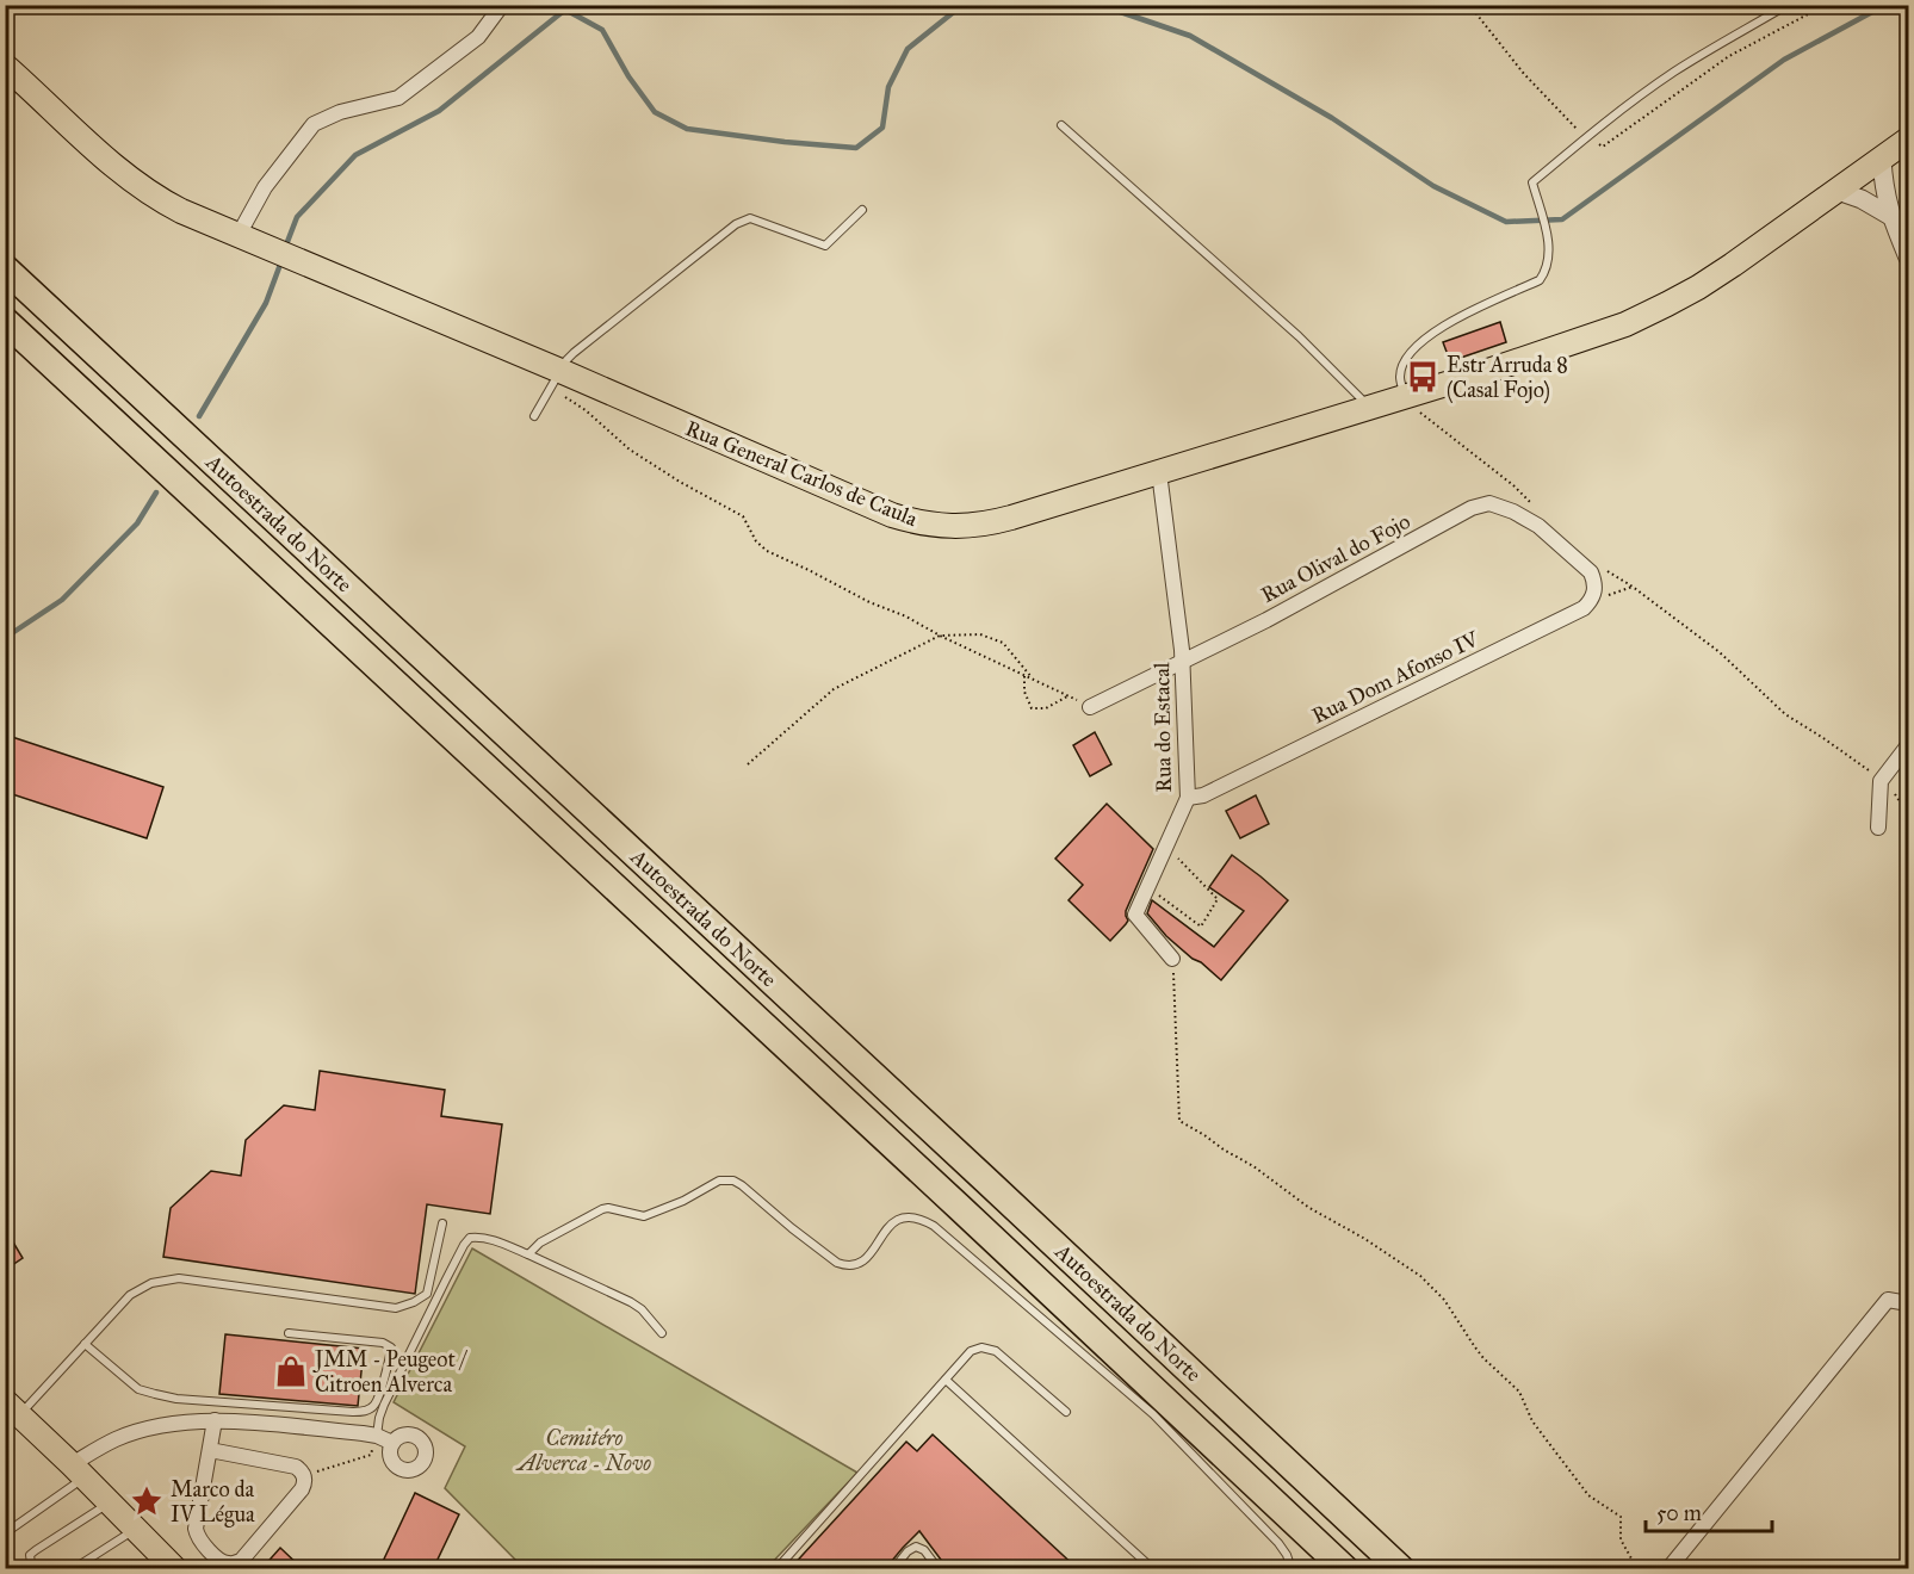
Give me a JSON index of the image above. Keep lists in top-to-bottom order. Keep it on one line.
{"streets":{"highway":["Autoestrada do Norte"],"main road":["Rua General Carlos de Caula"],"street":["Rua Olival do Fojo","Rua Dom Afonso IV","Rua do Estacal"]},"crossings":[["Rua General Carlos de Caula","Rua do Estacal"],["Rua Olival do Fojo","Rua do Estacal"],["Rua Dom Afonso IV","Rua do Estacal"]],"parks":["Cemitéro Alverca - Novo"],"places":{"bus stop":["Estr Arruda 8 (Casal Fojo)"],"shop":["JMM - Peugeot / Citroen Alverca"],"place":["Marco da IV Légua"]},"scale_bar":"50 m"}
